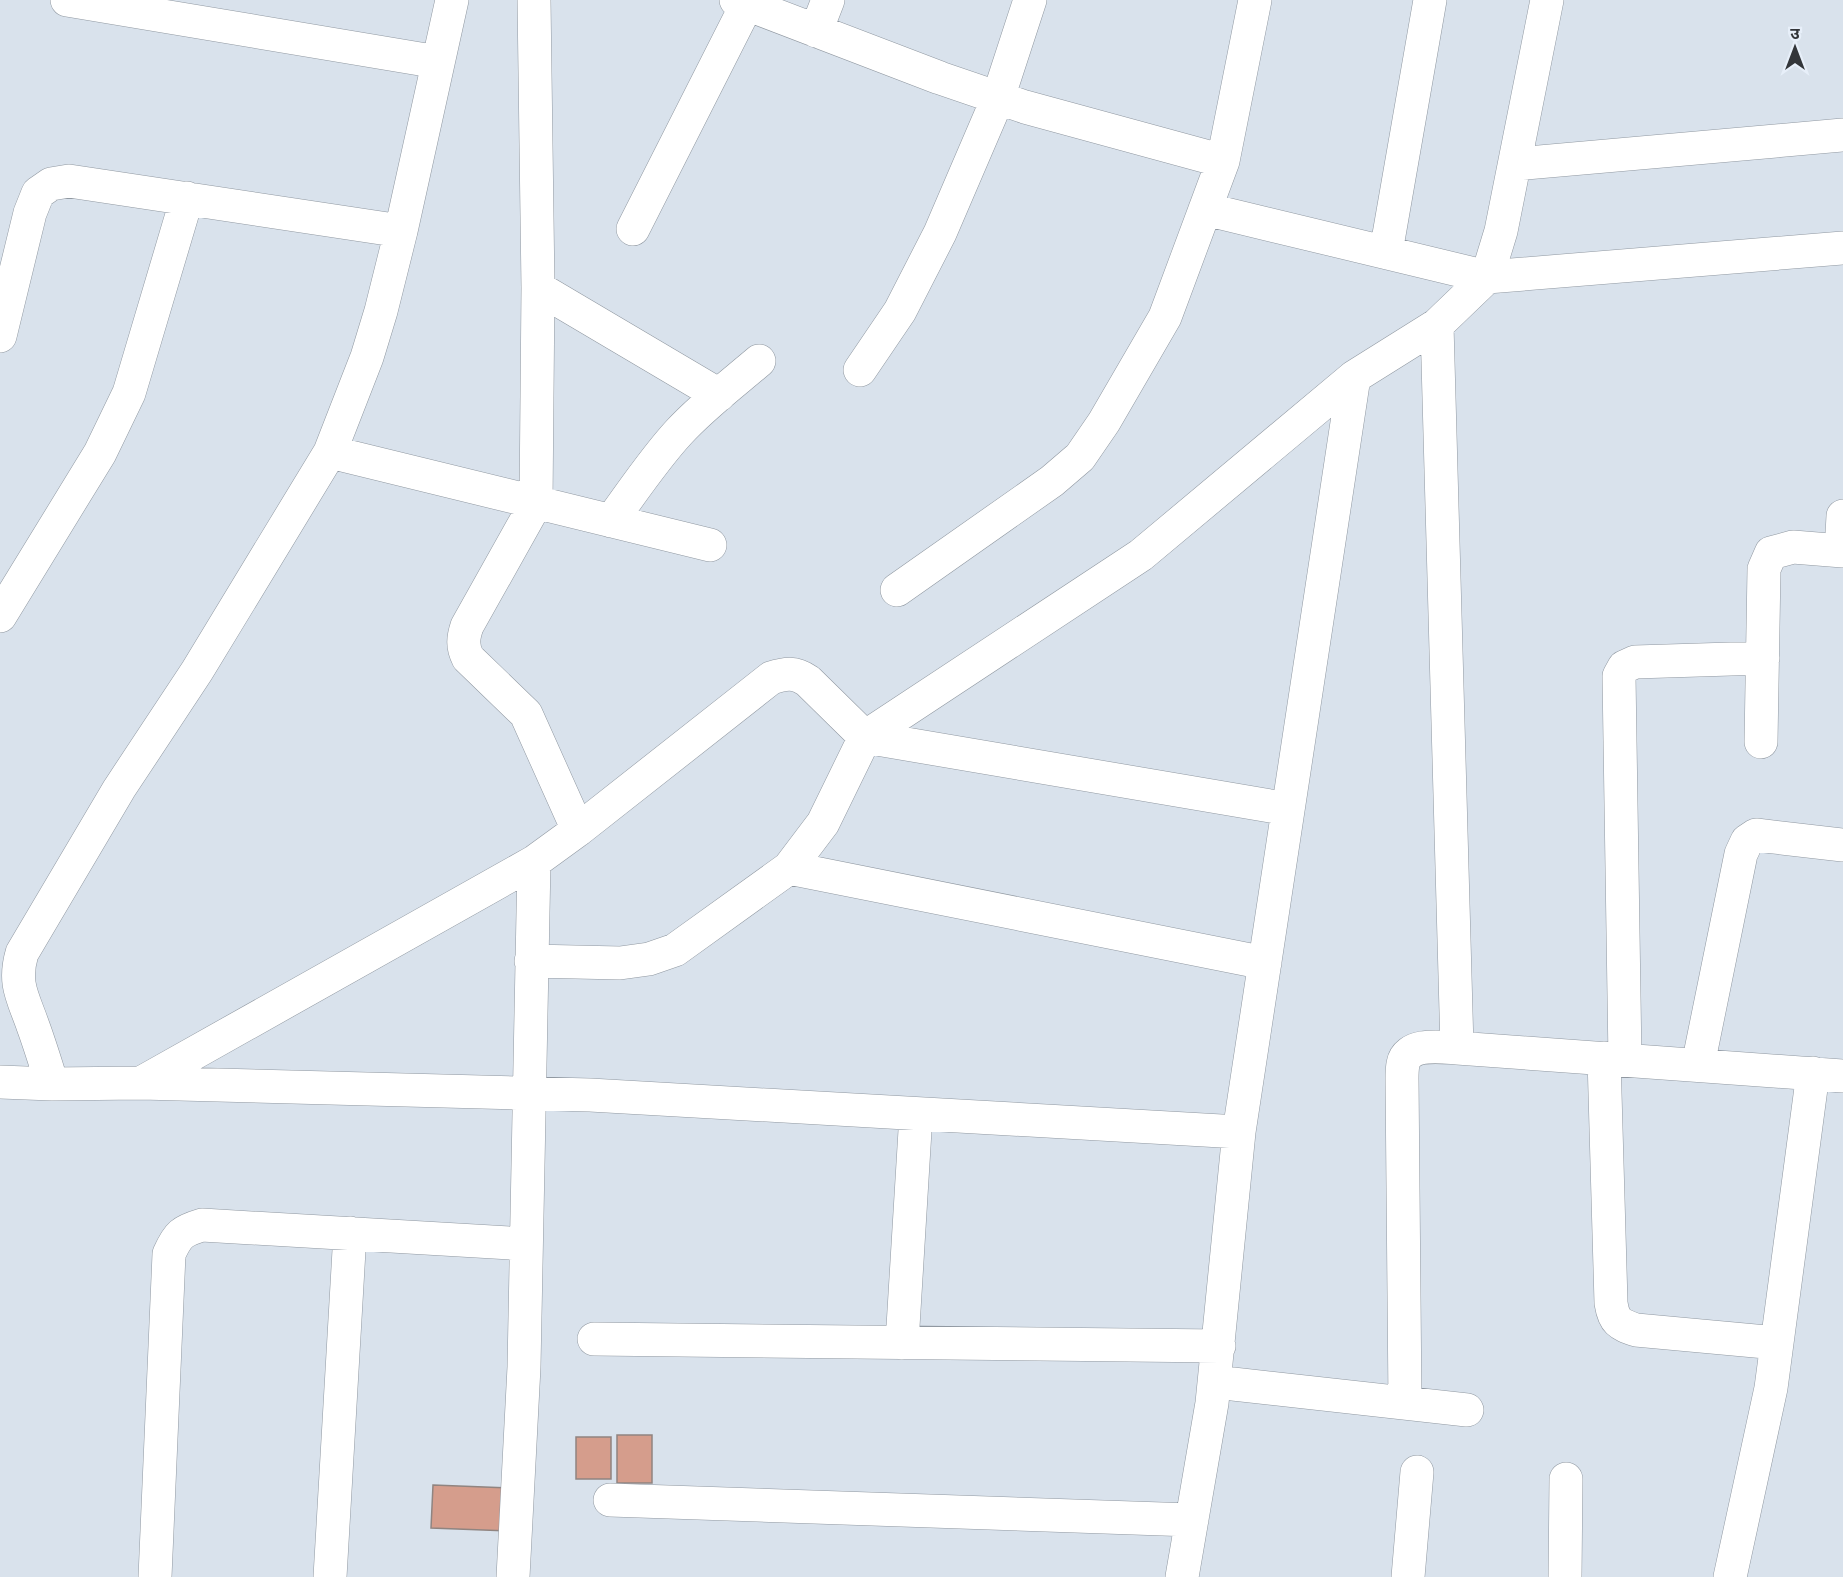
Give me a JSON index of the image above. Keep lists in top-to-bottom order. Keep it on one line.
{"north":"top"}
